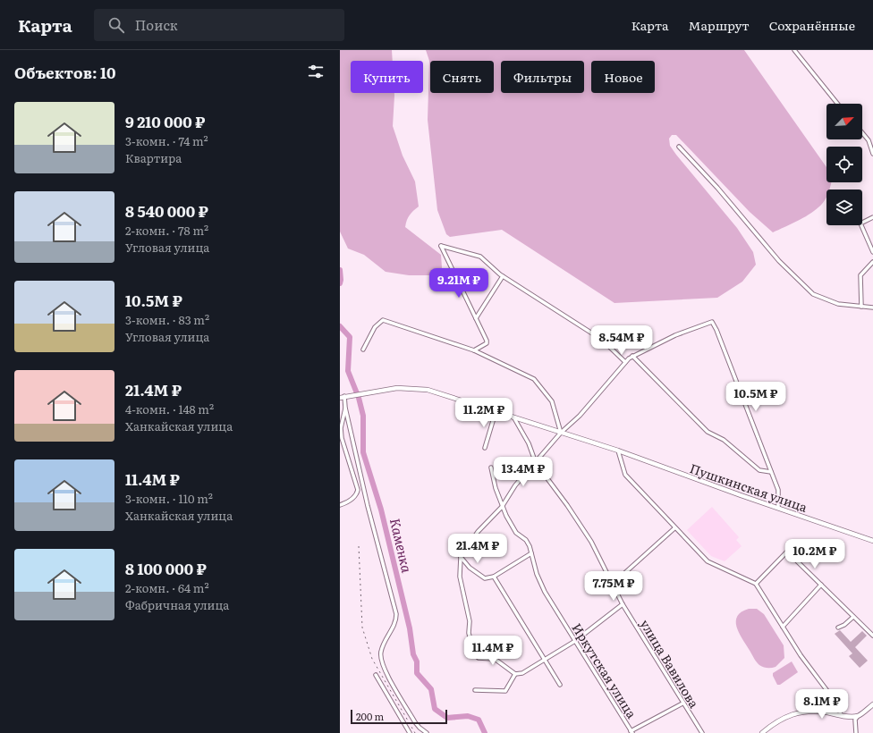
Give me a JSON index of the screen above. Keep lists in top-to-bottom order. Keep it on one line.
{"streets":{"main road":["Пушкинская улица"],"street":["улица Вавилова","Иркутская улица"]},"crossings":[["Пушкинская улица","улица Вавилова"]],"water":["Каменка"],"scale_bar":"200 m","north":"top right","page":{"header":"Карта","search":"Поиск","nav":["Карта","Маршрут","Сохранённые"],"heading":"Объектов: 10","chip":["Купить","Снять","Фильтры","Новое"],"list":[{"name":"9 210 000 ₽","note":"3-комн. · 74 m² · Квартира"},{"name":"8 540 000 ₽","note":"2-комн. · 78 m² · Угловая улица"},{"name":"10.5M ₽","note":"3-комн. · 83 m² · Угловая улица"},{"name":"21.4M ₽","note":"4-комн. · 148 m² · Ханкайская улица"},{"name":"11.4M ₽","note":"3-комн. · 110 m² · Ханкайская улица"},{"name":"8 100 000 ₽","note":"2-комн. · 64 m² · Фабричная улица"}],"price":["9.21M ₽","8.54M ₽","10.5M ₽","11.2M ₽","13.4M ₽","21.4M ₽","10.2M ₽","7.75M ₽","11.4M ₽","8.1M ₽"],"scale":"200 m"}}
